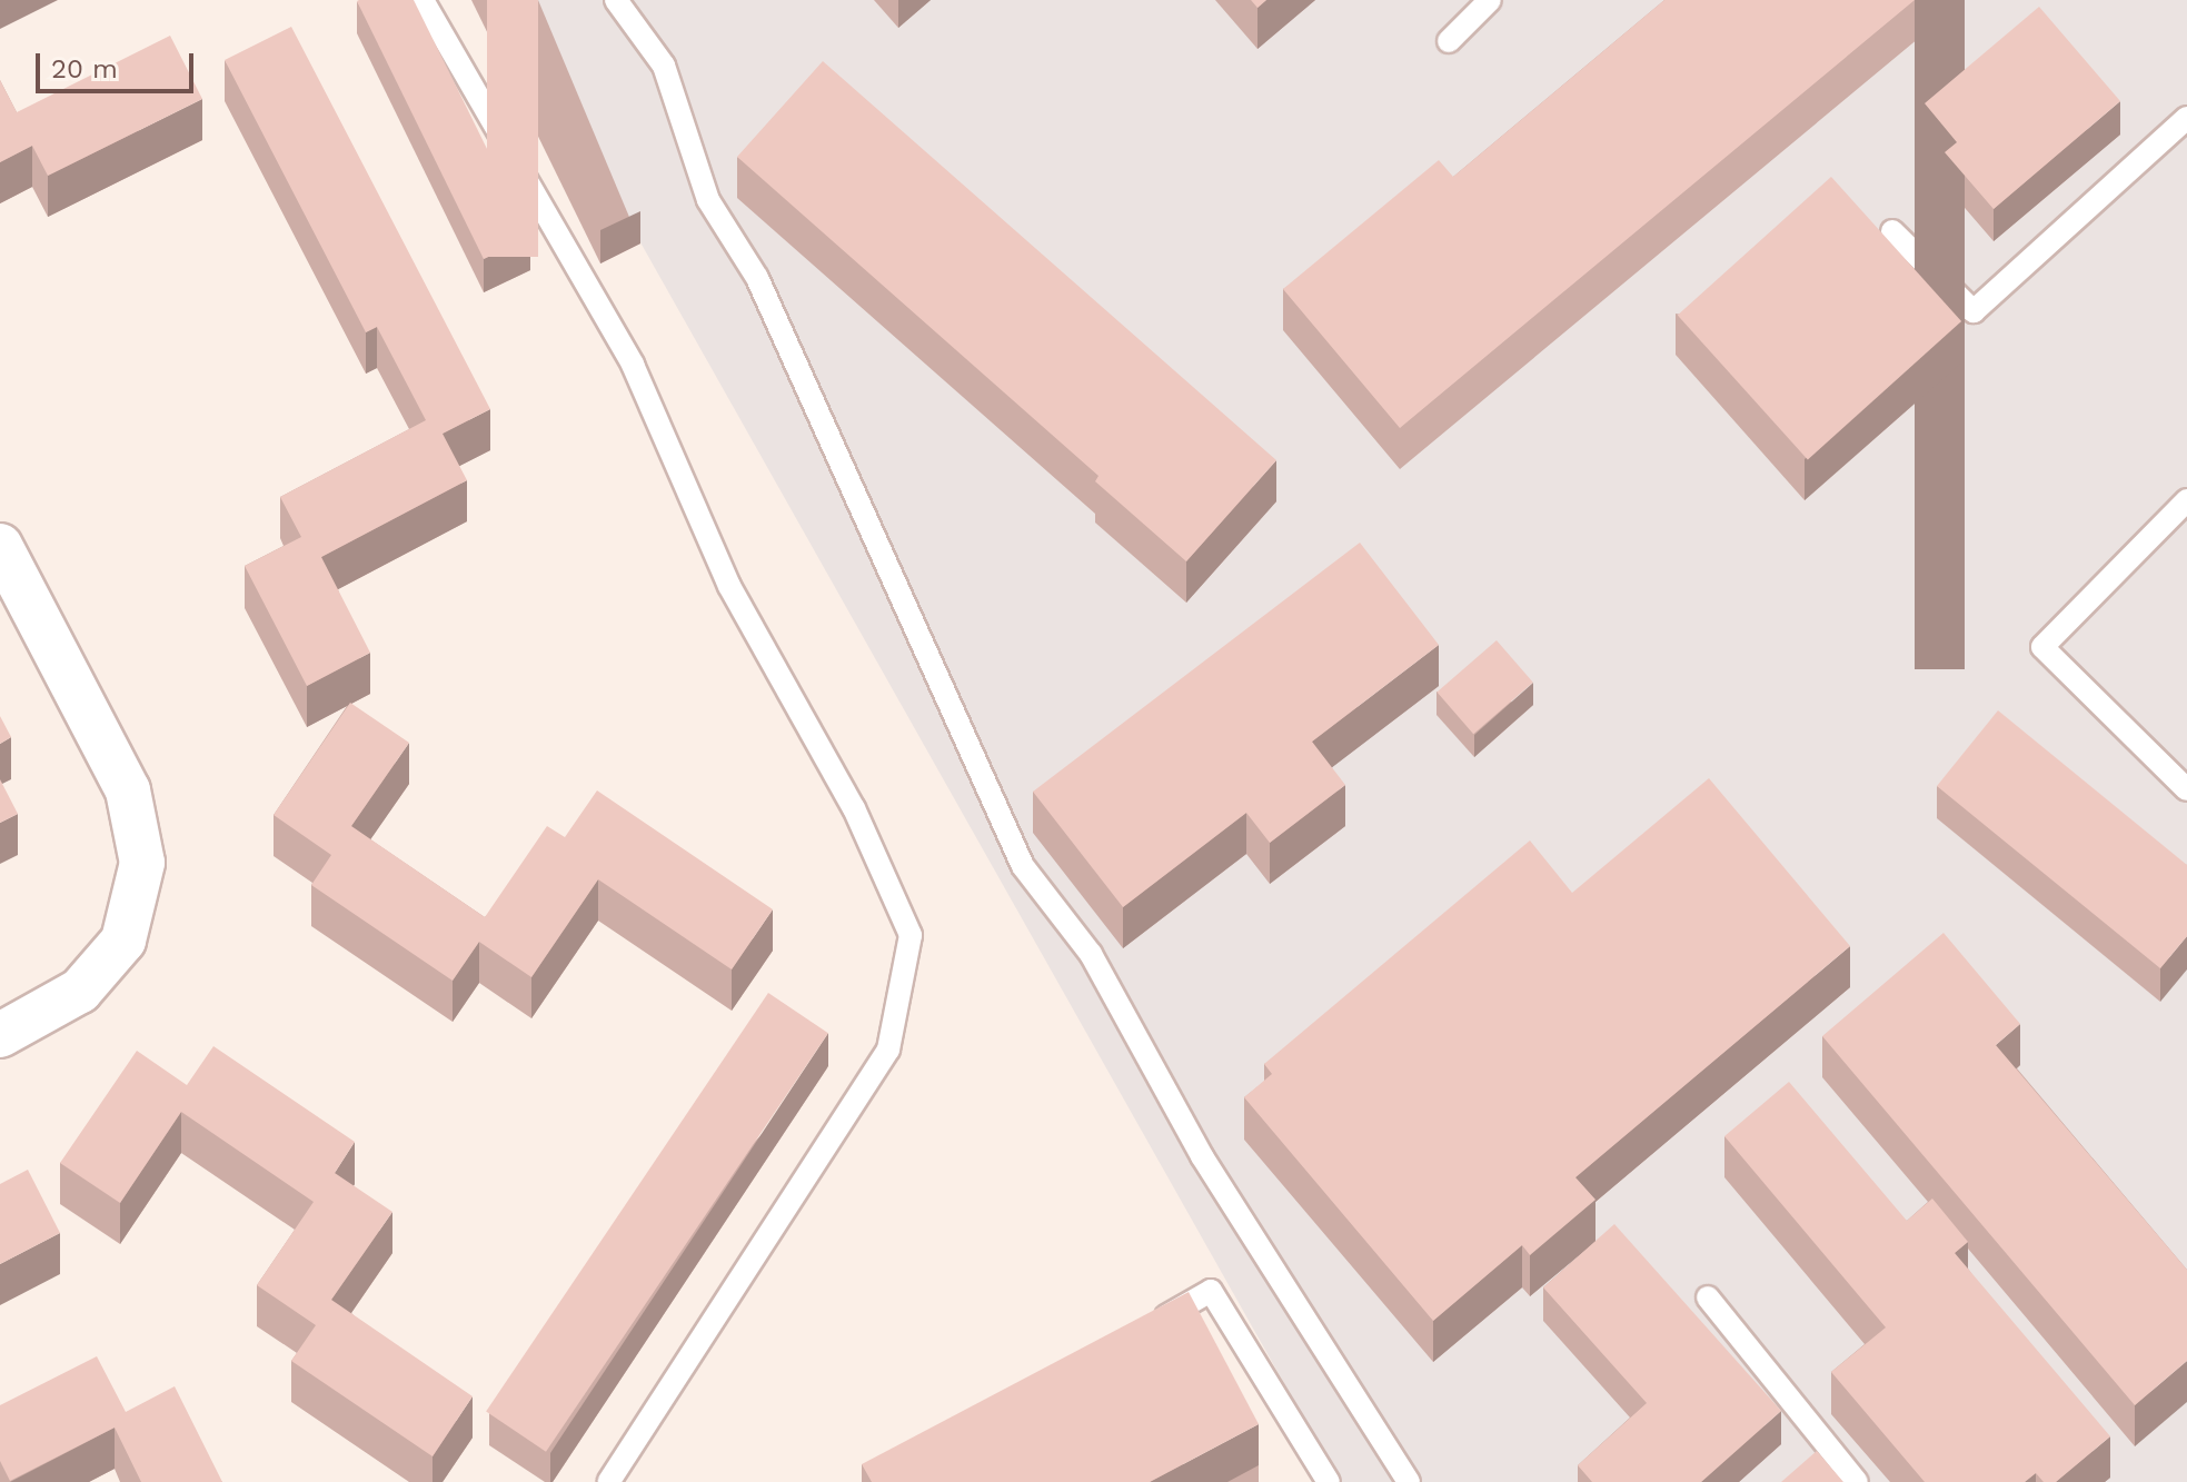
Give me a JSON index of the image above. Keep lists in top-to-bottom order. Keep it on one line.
{"scale_bar":"20 m"}
